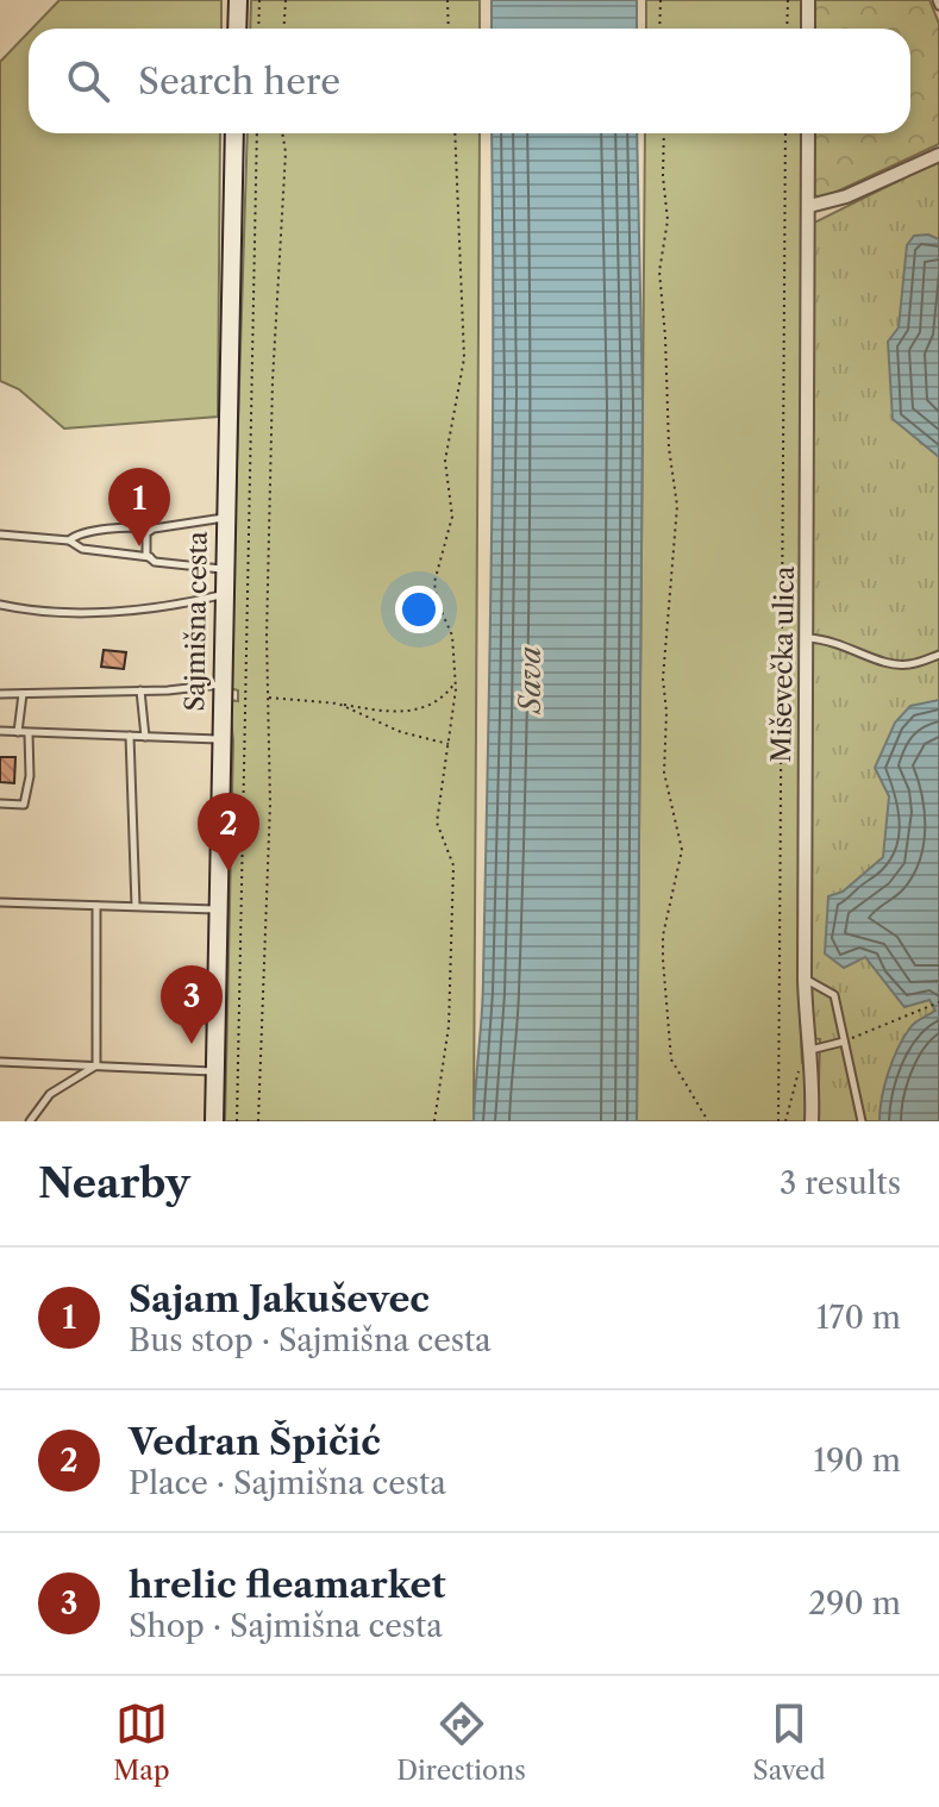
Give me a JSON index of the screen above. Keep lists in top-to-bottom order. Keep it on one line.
{"streets":{"street":["Sajmišna cesta","Miševečka ulica"]},"water":["Sava"],"page":{"search":"Search here","pins":["1","2","3"],"heading":["Nearby","3 results"],"list":[{"mark":"1","name":"Sajam Jakuševec","note":"Bus stop · Sajmišna cesta","value":"170 m"},{"mark":"2","name":"Vedran Špičić","note":"Place · Sajmišna cesta","value":"190 m"},{"mark":"3","name":"hrelic fleamarket","note":"Shop · Sajmišna cesta","value":"290 m"}],"nav":["Map","Directions","Saved"]}}
